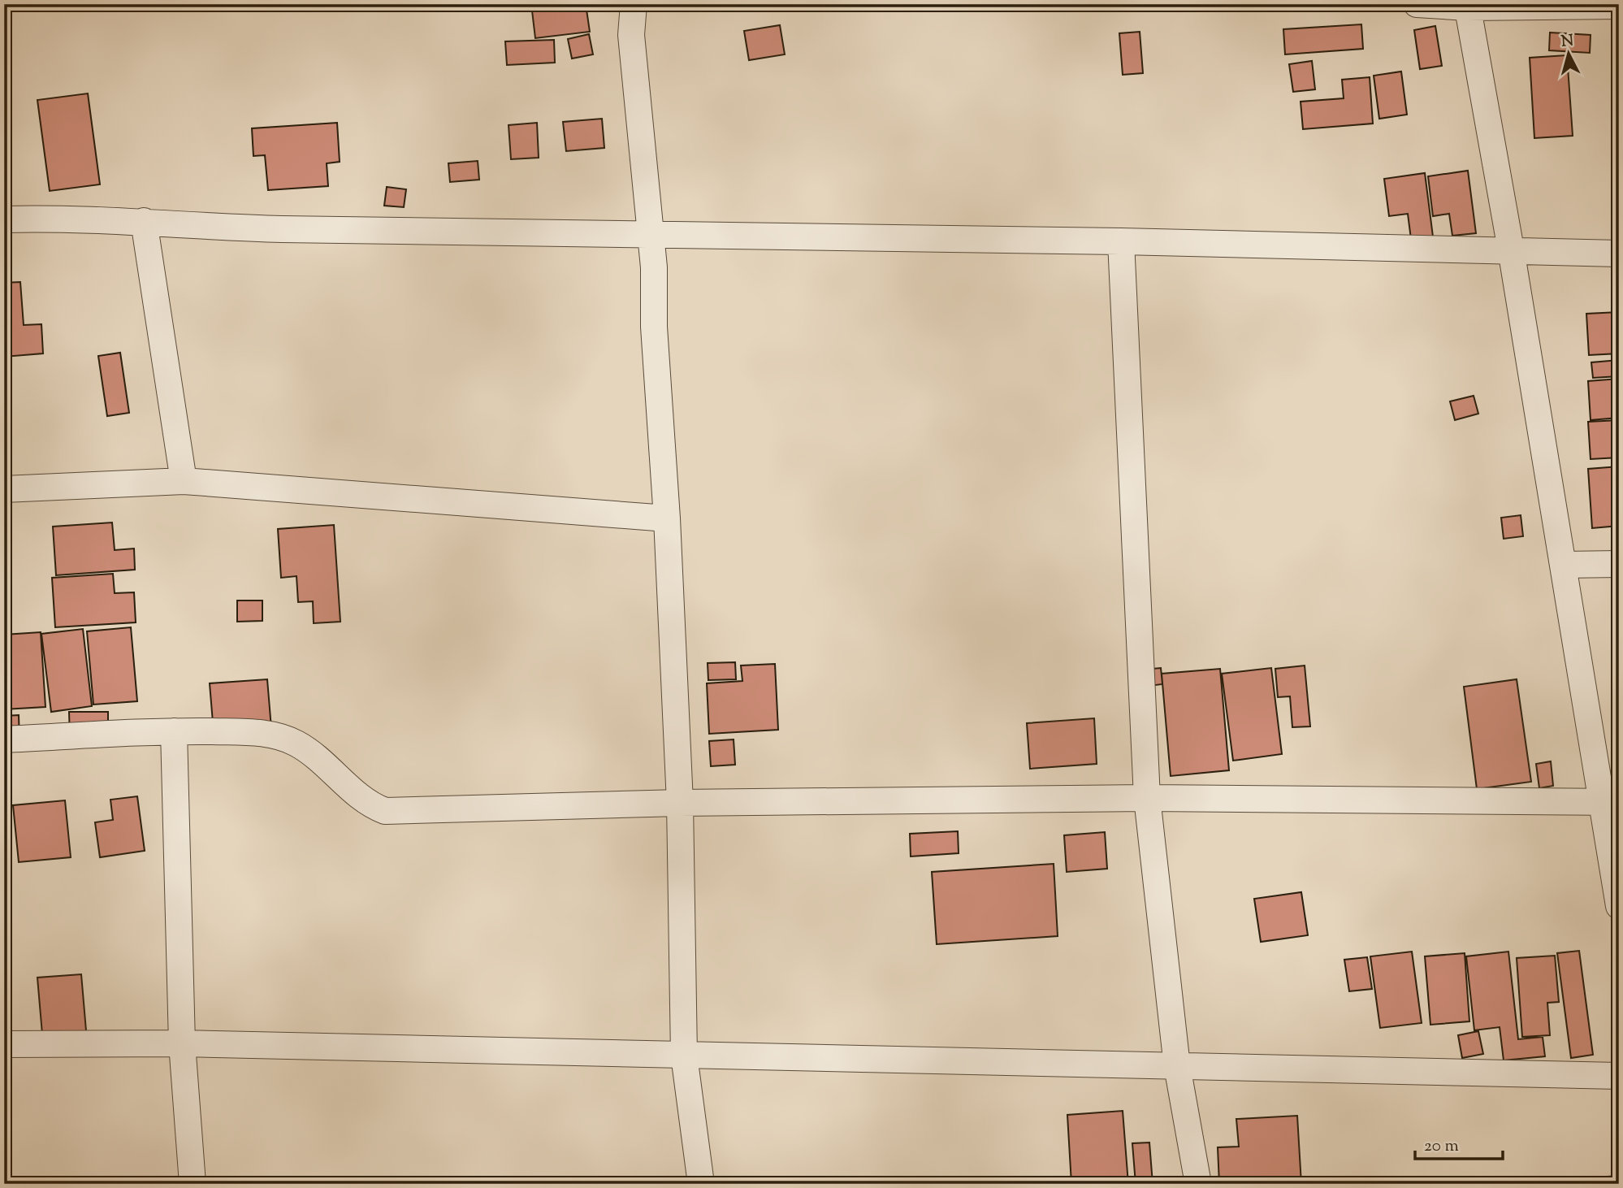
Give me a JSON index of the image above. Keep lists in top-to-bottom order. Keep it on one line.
{"scale_bar":"20 m","north":"top"}
